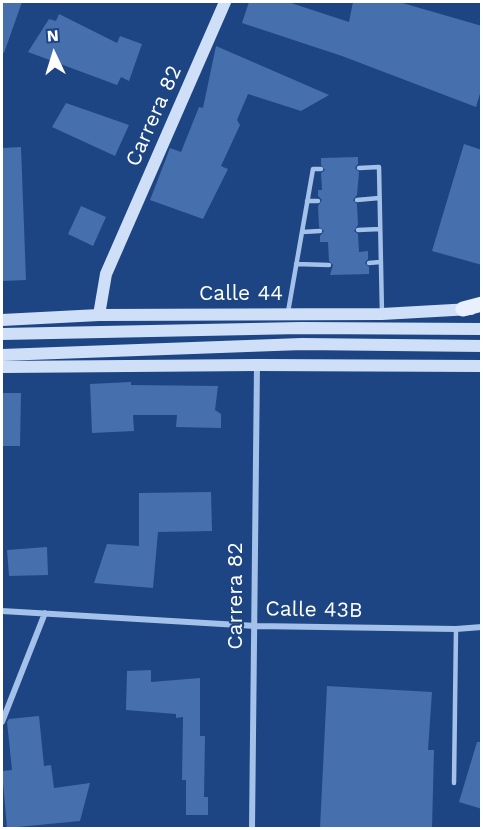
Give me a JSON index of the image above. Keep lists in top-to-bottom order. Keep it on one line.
{"streets":{"street":["Carrera 82","Calle 44","Calle 43B"]},"crossings":[["Carrera 82","Calle 44"],["Carrera 82","Calle 43B"]],"north":"top"}
